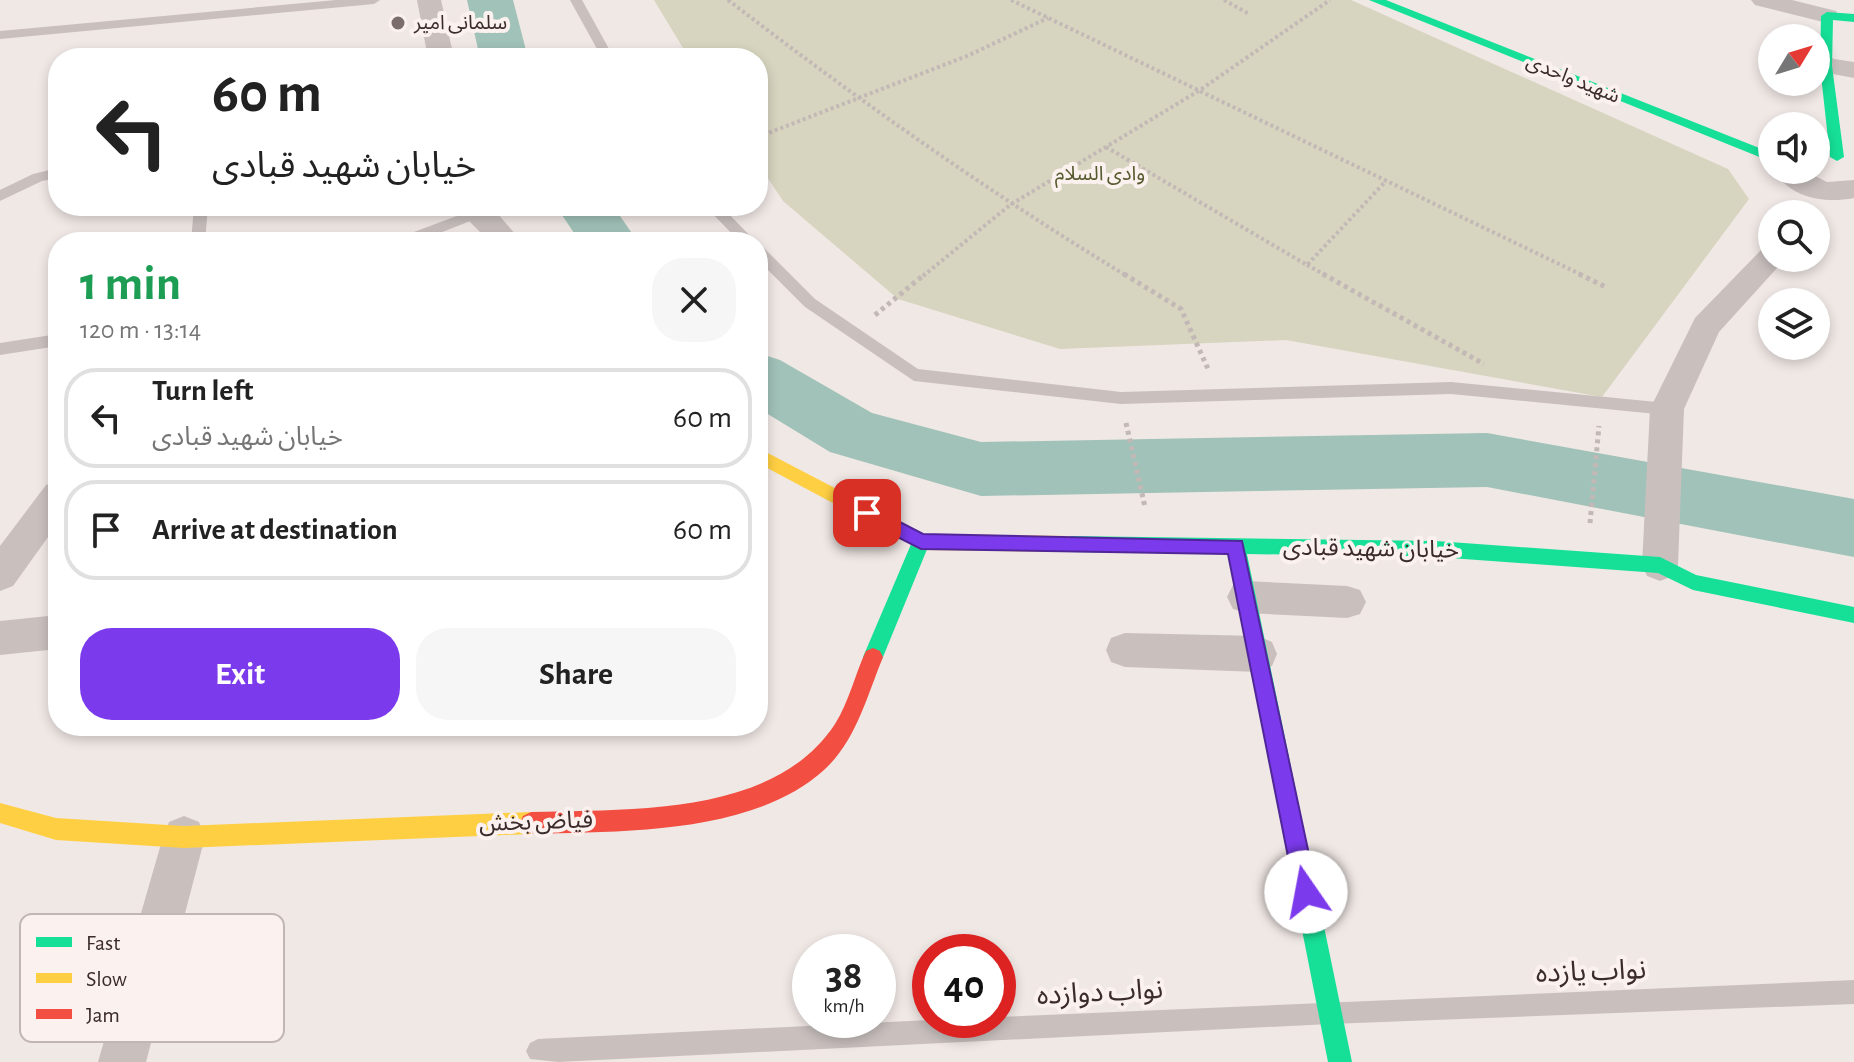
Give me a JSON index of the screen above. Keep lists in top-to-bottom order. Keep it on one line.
{"streets":{"street":["شهید واحدی","خیابان شهید قبادی","فیاض بخش"],"lane":["نواب یازده","نواب دوازده"]},"crossings":[["خیابان شهید قبادی","فیاض بخش"],["نواب یازده","نواب دوازده"]],"parks":["وادی السلام"],"places":["سلمانی امیر"],"legend":["Fast","Slow","Jam"],"north":"top right","page":{"turn":["60 m","خیابان شهید قبادی"],"heading":["1 min","120 m · 13:14"],"list":[{"name":"Turn left","note":"خیابان شهید قبادی","value":"60 m"},{"name":"Arrive at destination","value":"60 m"}],"buttons":["Exit","Share"],"speed":"38 km/h","limit":"40"}}
